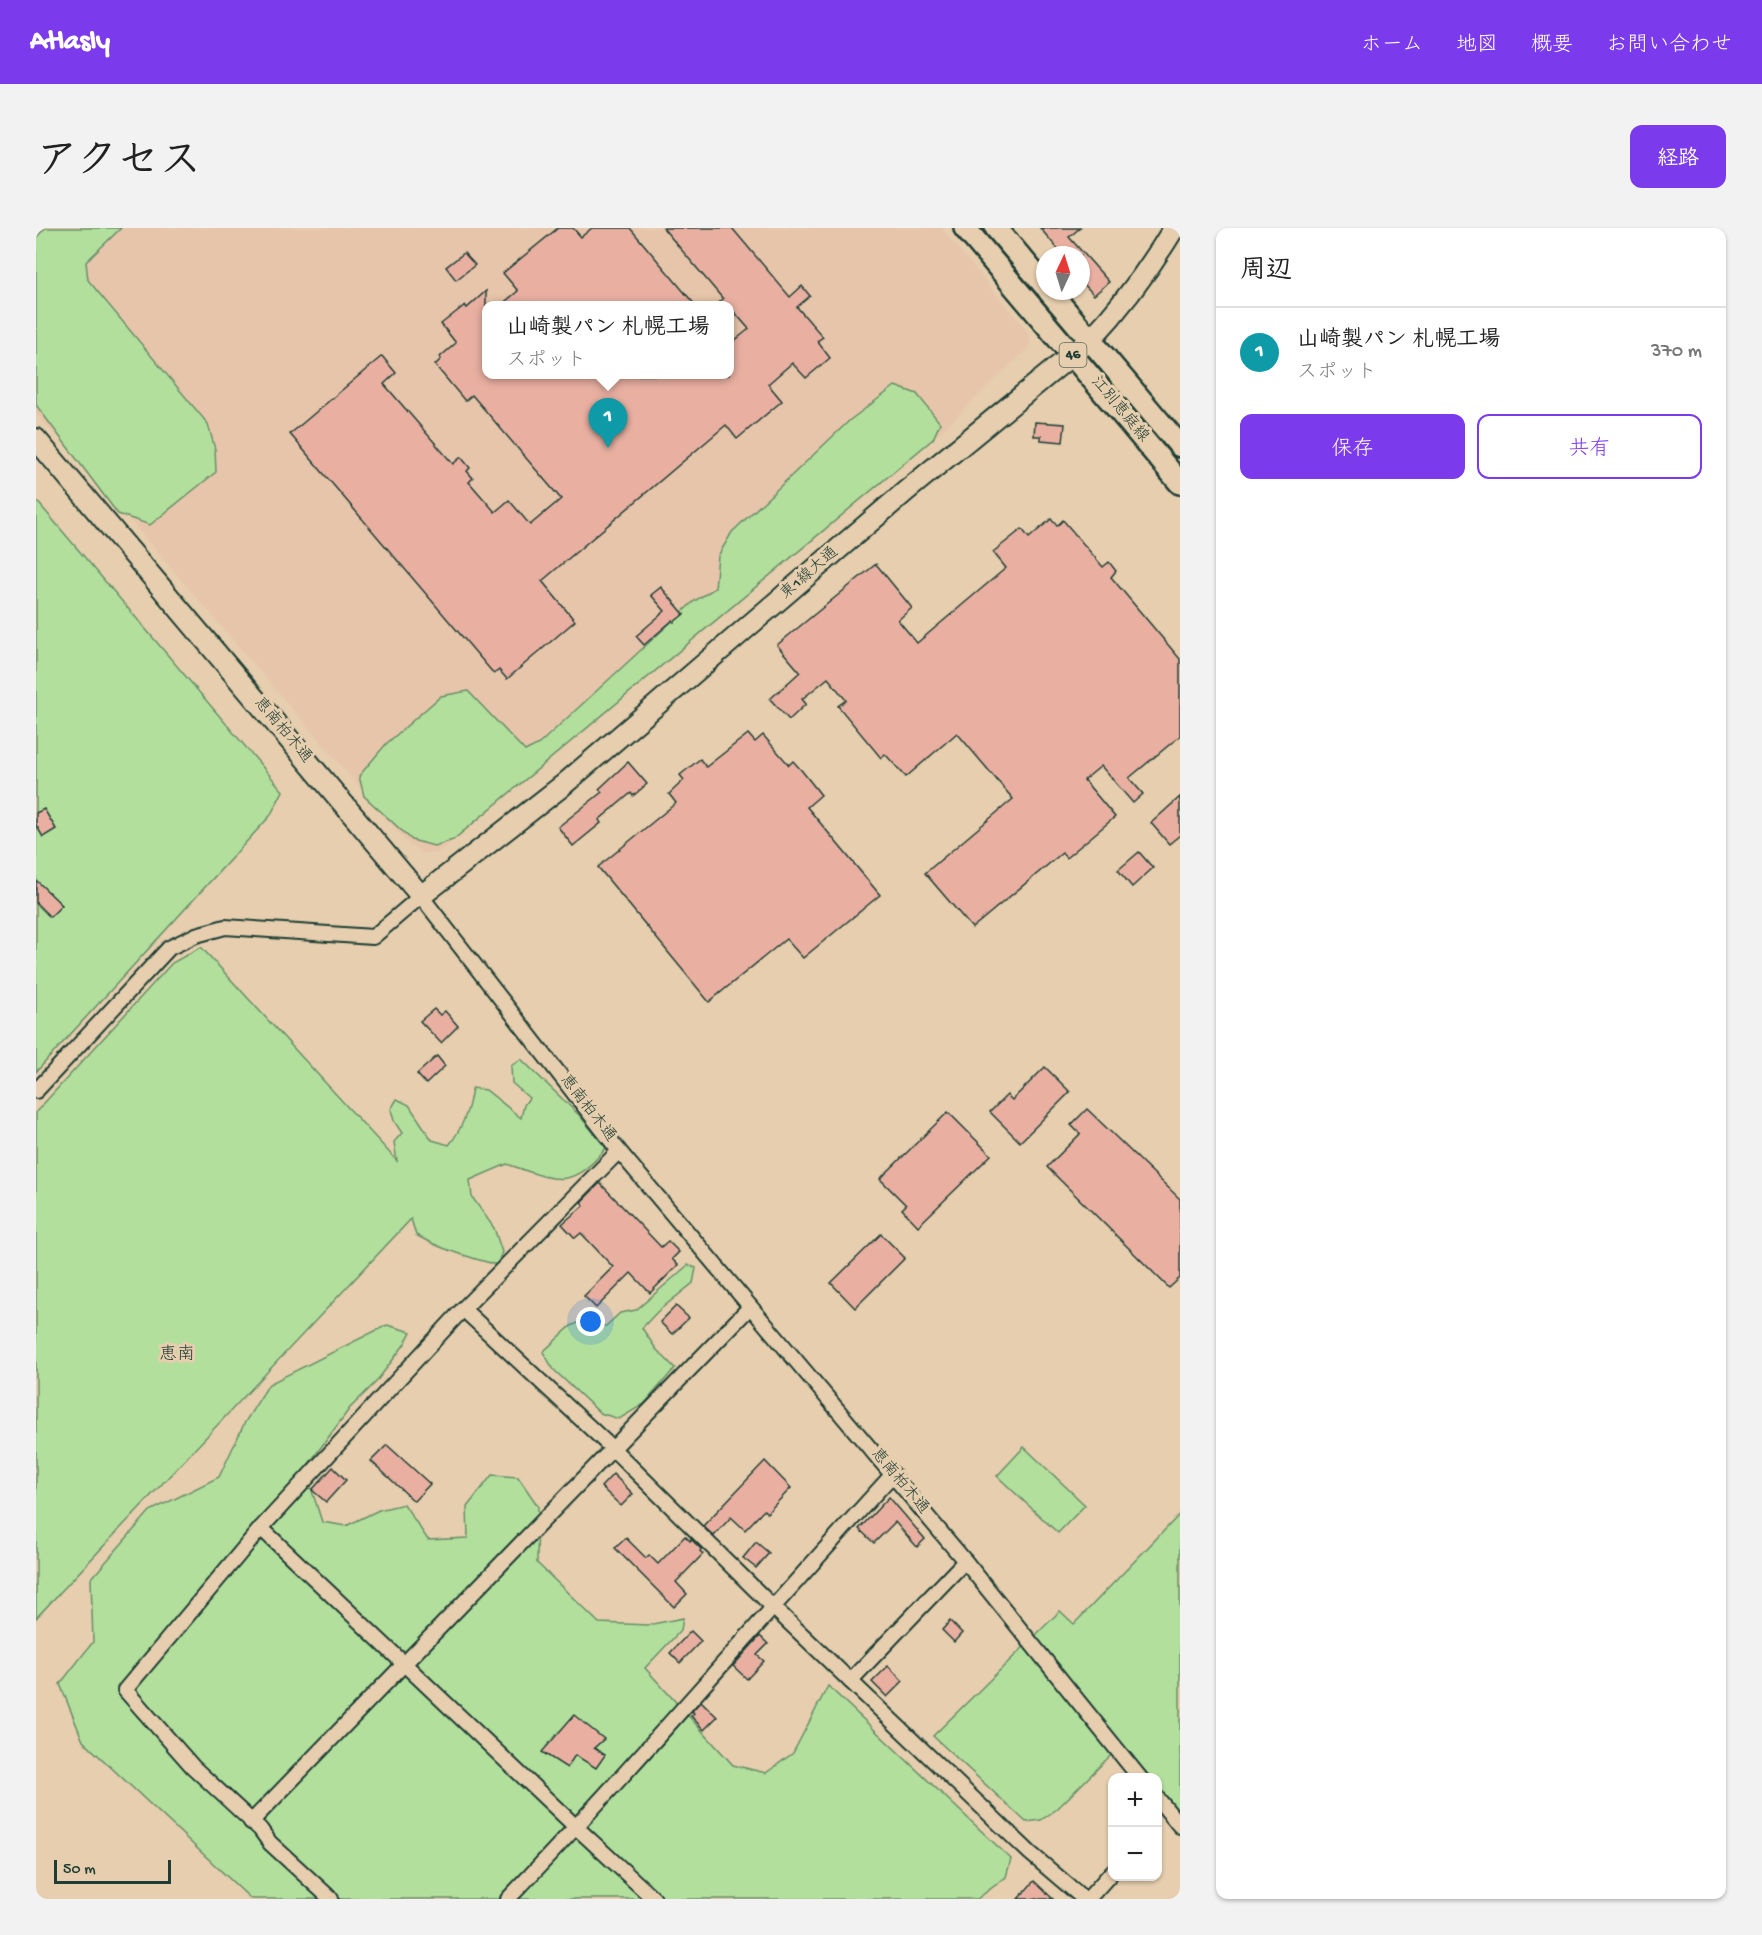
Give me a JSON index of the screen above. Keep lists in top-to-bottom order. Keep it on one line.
{"streets":{"main road":["46","江別恵庭線"],"street":["東1線大通","恵南柏木通"]},"crossings":[["江別恵庭線","東1線大通"],["東1線大通","恵南柏木通"]],"districts":["恵南"],"scale_bar":"50 m","north":"top","page":{"header":"Atlasly","nav":["ホーム","地図","概要","お問い合わせ"],"title":"アクセス","buttons":["経路",["保存","共有"]],"heading":"周辺","popup":["山崎製パン 札幌工場","スポット"],"list":[{"mark":"1","name":"山崎製パン 札幌工場","note":"スポット","value":"370 m"}],"pins":"1","map_buttons":["+","−"],"scale":"50 m"}}
